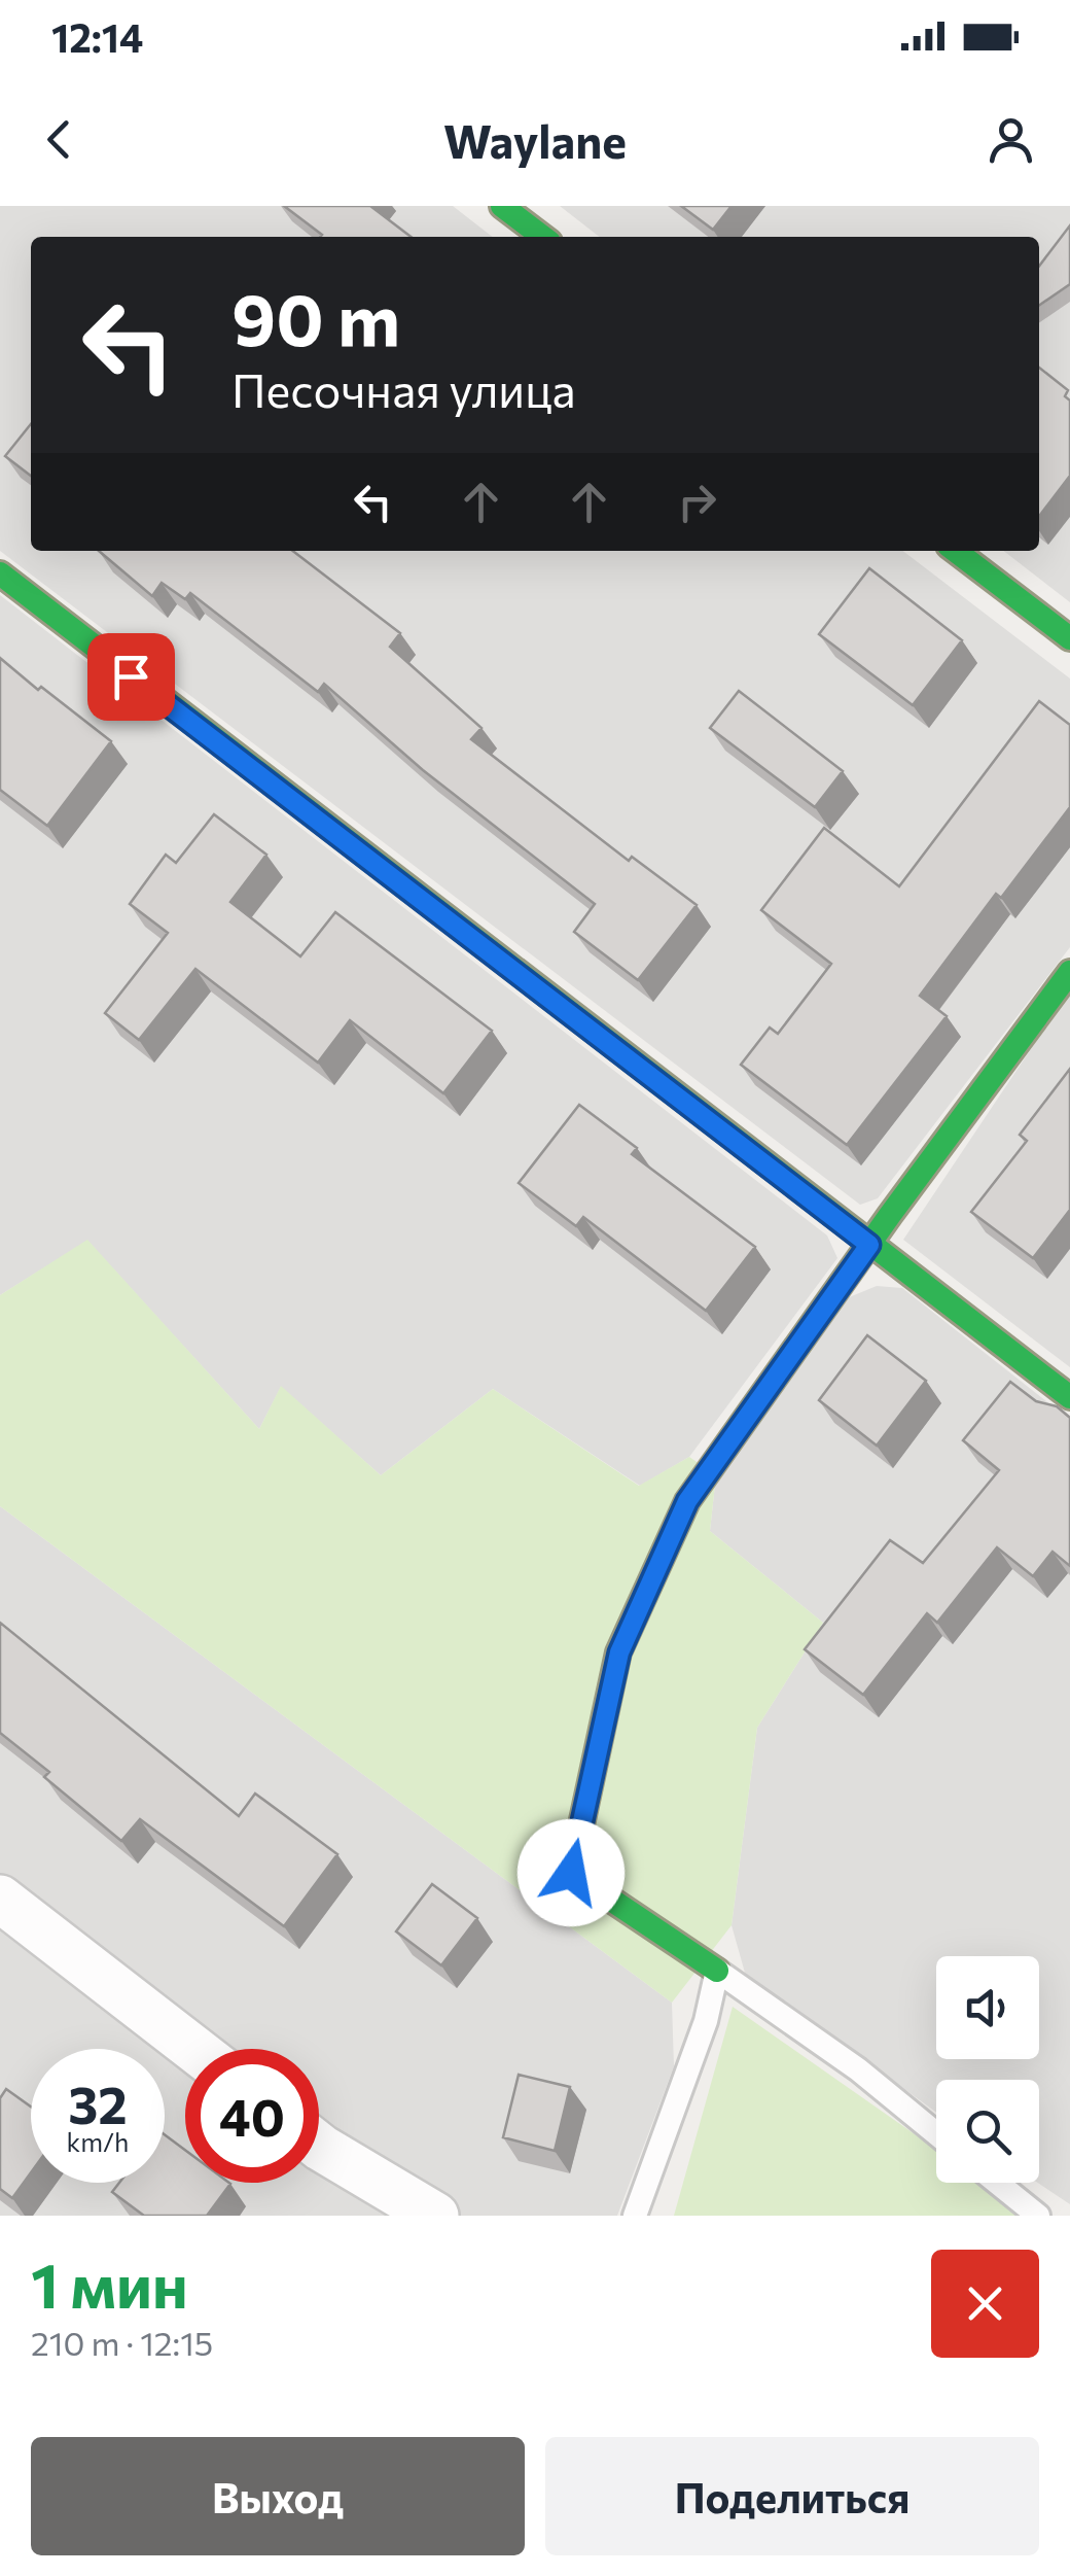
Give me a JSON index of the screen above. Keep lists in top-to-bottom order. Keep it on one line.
{"page":{"status":"12:14","header":"Waylane","turn":["90 m","Песочная улица"],"speed":"32 km/h","limit":"40","heading":["1 мин","210 m · 12:15"],"buttons":["Выход","Поделиться"]}}
